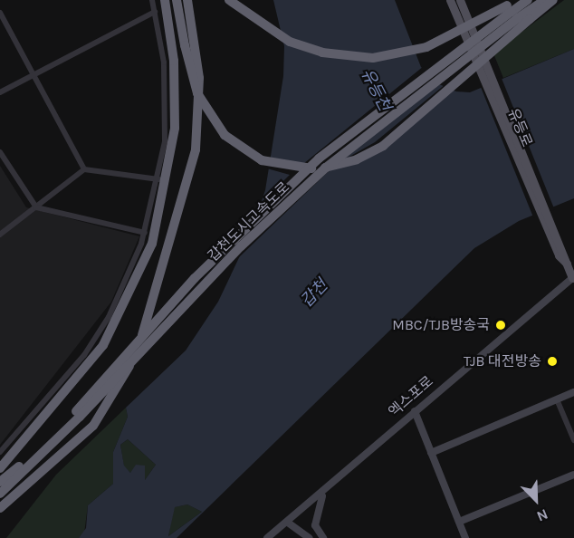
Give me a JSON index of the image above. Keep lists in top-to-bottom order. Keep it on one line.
{"streets":{"highway":["갑천도시고속도로"],"main road":["유등로"],"street":["엑스포로"]},"crossings":[["유등로","엑스포로"]],"water":["유등천","갑천"],"places":["MBC/TJB방송국","TJB 대전방송"],"north":"bottom right"}
